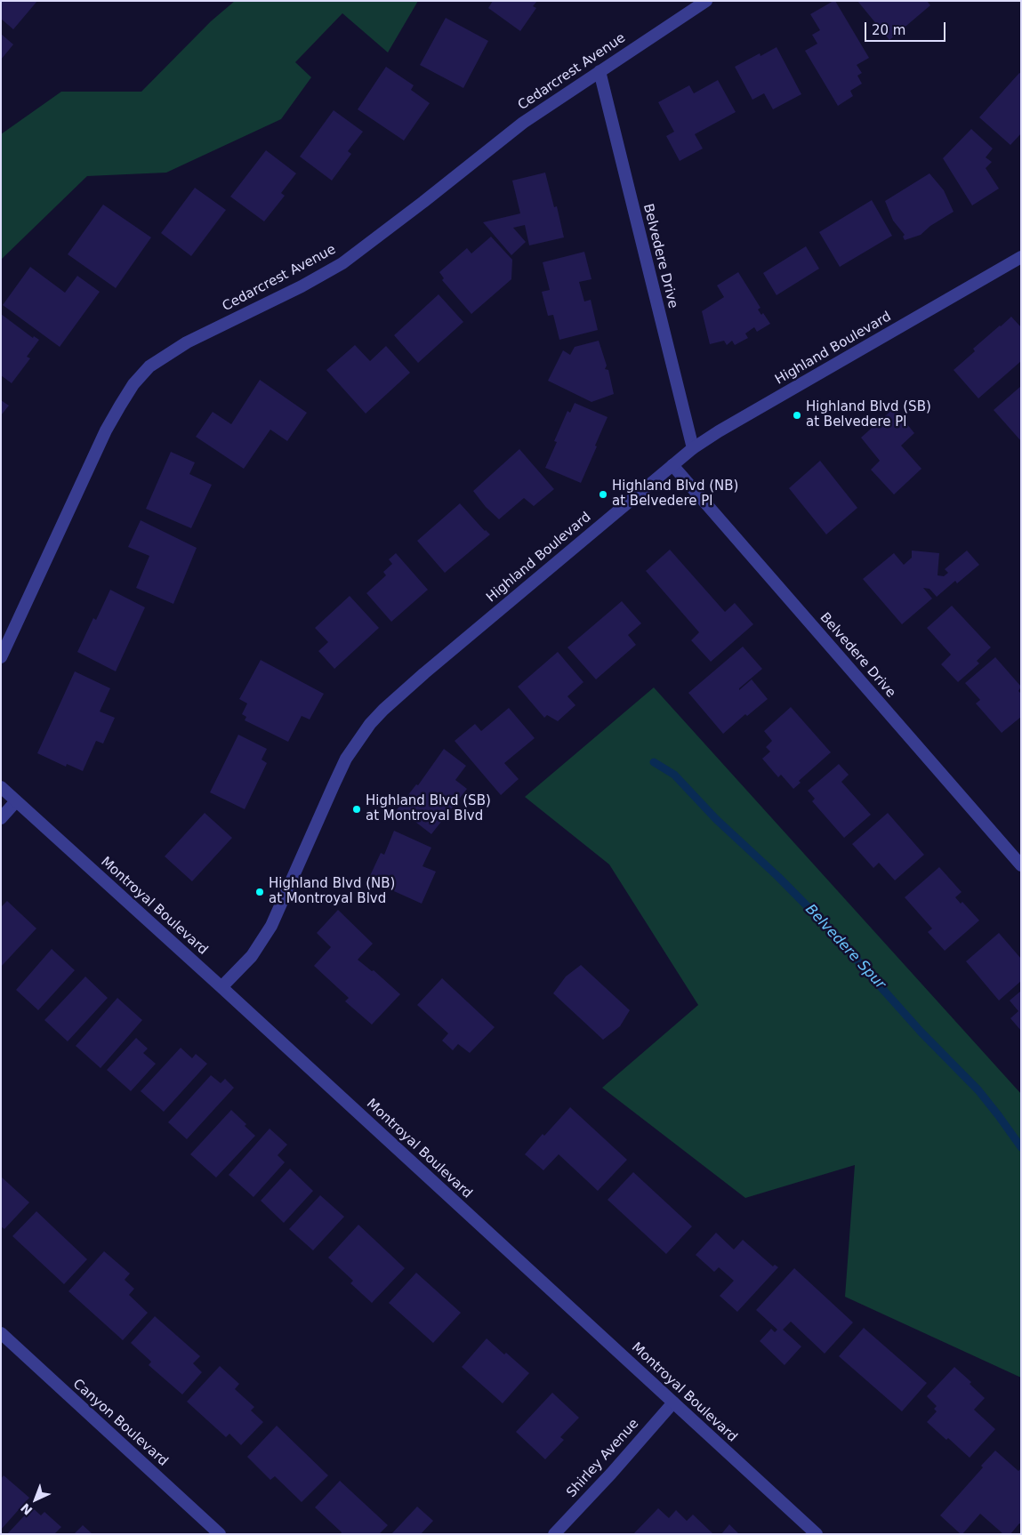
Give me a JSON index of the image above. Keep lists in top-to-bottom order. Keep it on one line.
{"streets":{"street":["Cedarcrest Avenue","Belvedere Drive","Highland Boulevard","Montroyal Boulevard","Canyon Boulevard","Shirley Avenue"]},"crossings":[["Cedarcrest Avenue","Belvedere Drive"],["Belvedere Drive","Highland Boulevard"],["Highland Boulevard","Montroyal Boulevard"],["Montroyal Boulevard","Shirley Avenue"]],"water":["Belvedere Spur"],"places":["Highland Blvd (SB) at Belvedere Pl","Highland Blvd (NB) at Belvedere Pl","Highland Blvd (SB) at Montroyal Blvd","Highland Blvd (NB) at Montroyal Blvd"],"scale_bar":"20 m","north":"bottom left"}
